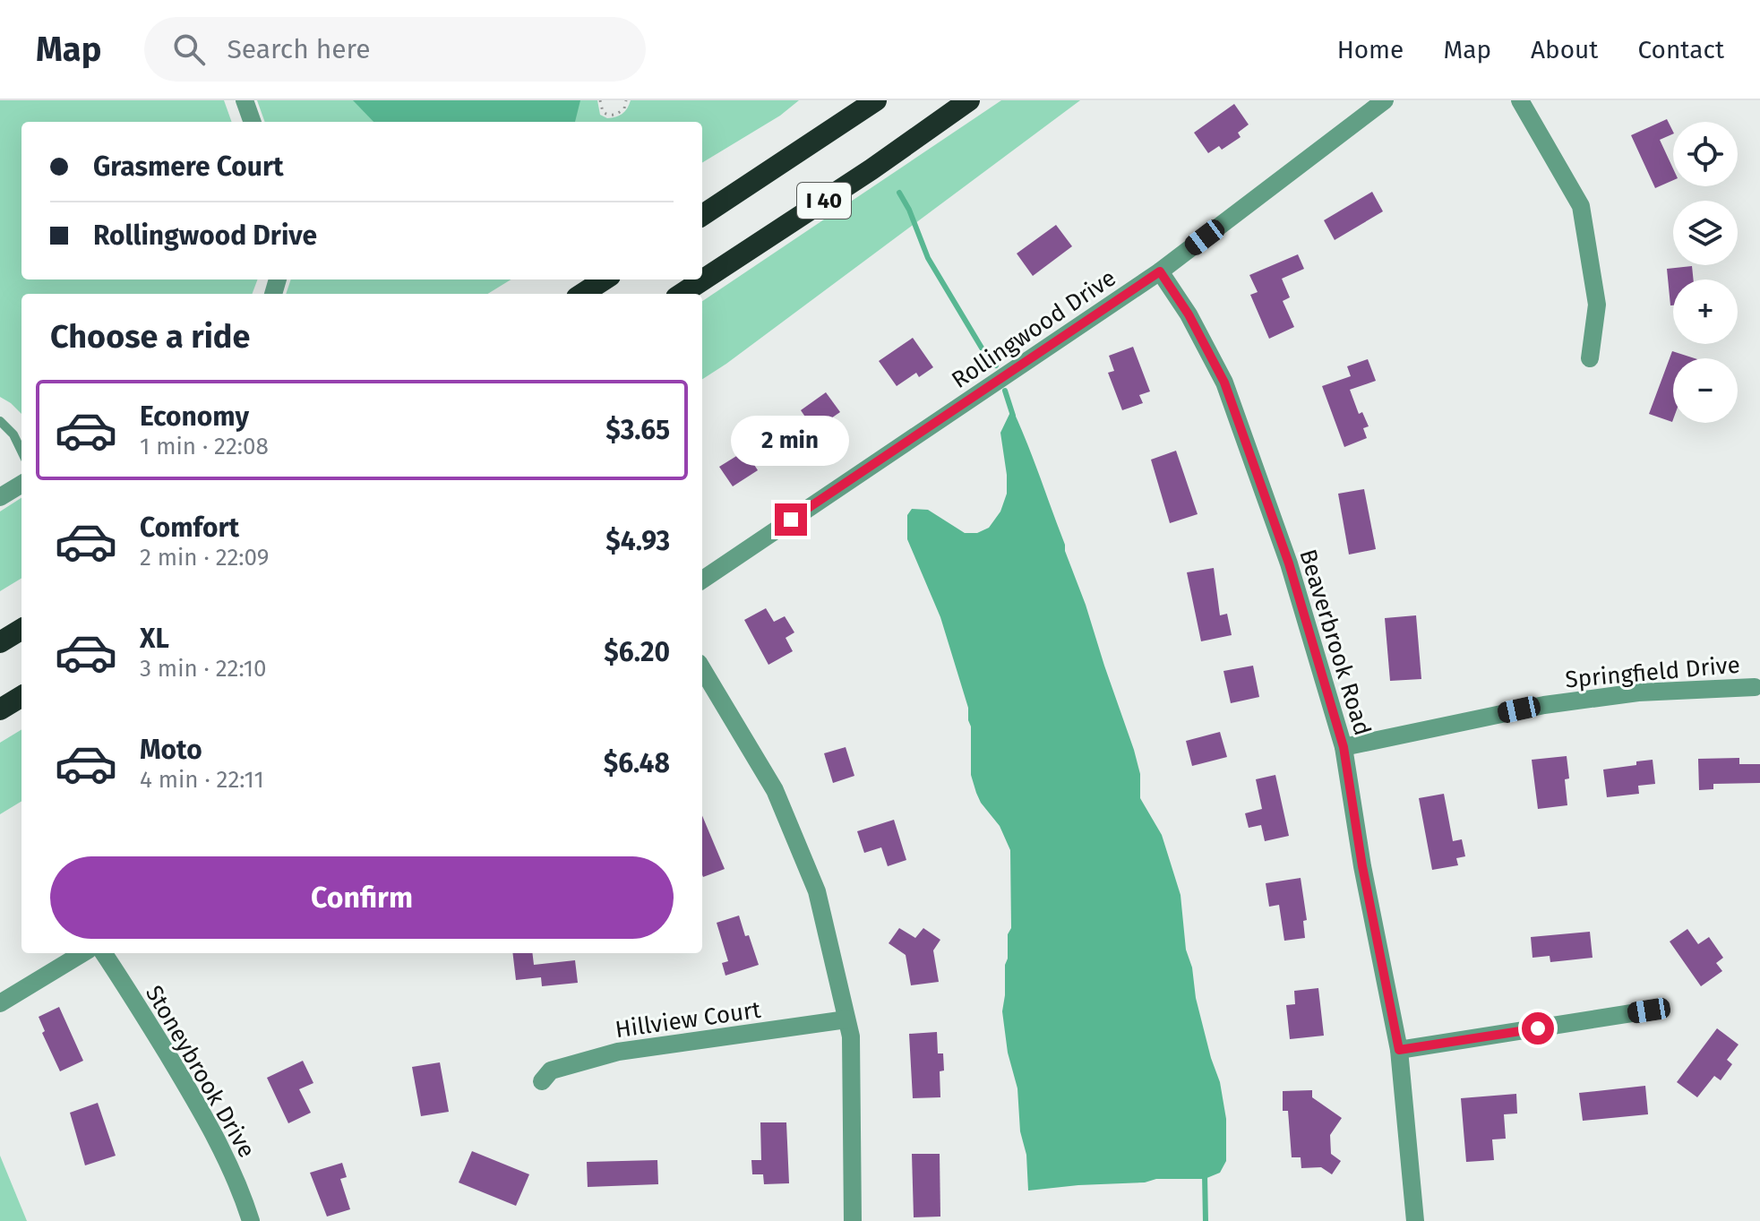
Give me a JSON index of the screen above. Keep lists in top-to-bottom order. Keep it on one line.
{"streets":{"highway":["I 40"],"street":["Rollingwood Drive","Beaverbrook Road","Springfield Drive","Hillview Court","Stoneybrook Drive"]},"crossings":[["Rollingwood Drive","Beaverbrook Road"],["Beaverbrook Road","Springfield Drive"]],"page":{"header":"Map","search":"Search here","nav":["Home","Map","About","Contact"],"map_buttons":["+","−"],"banner":["Grasmere Court","Rollingwood Drive"],"heading":"Choose a ride","list":[{"name":"Economy","note":"1 min · 22:08","value":"$3.65"},{"name":"Comfort","note":"2 min · 22:09","value":"$4.93"},{"name":"XL","note":"3 min · 22:10","value":"$6.20"},{"name":"Moto","note":"4 min · 22:11","value":"$6.48"}],"bubble":"2 min","buttons":"Confirm"}}
